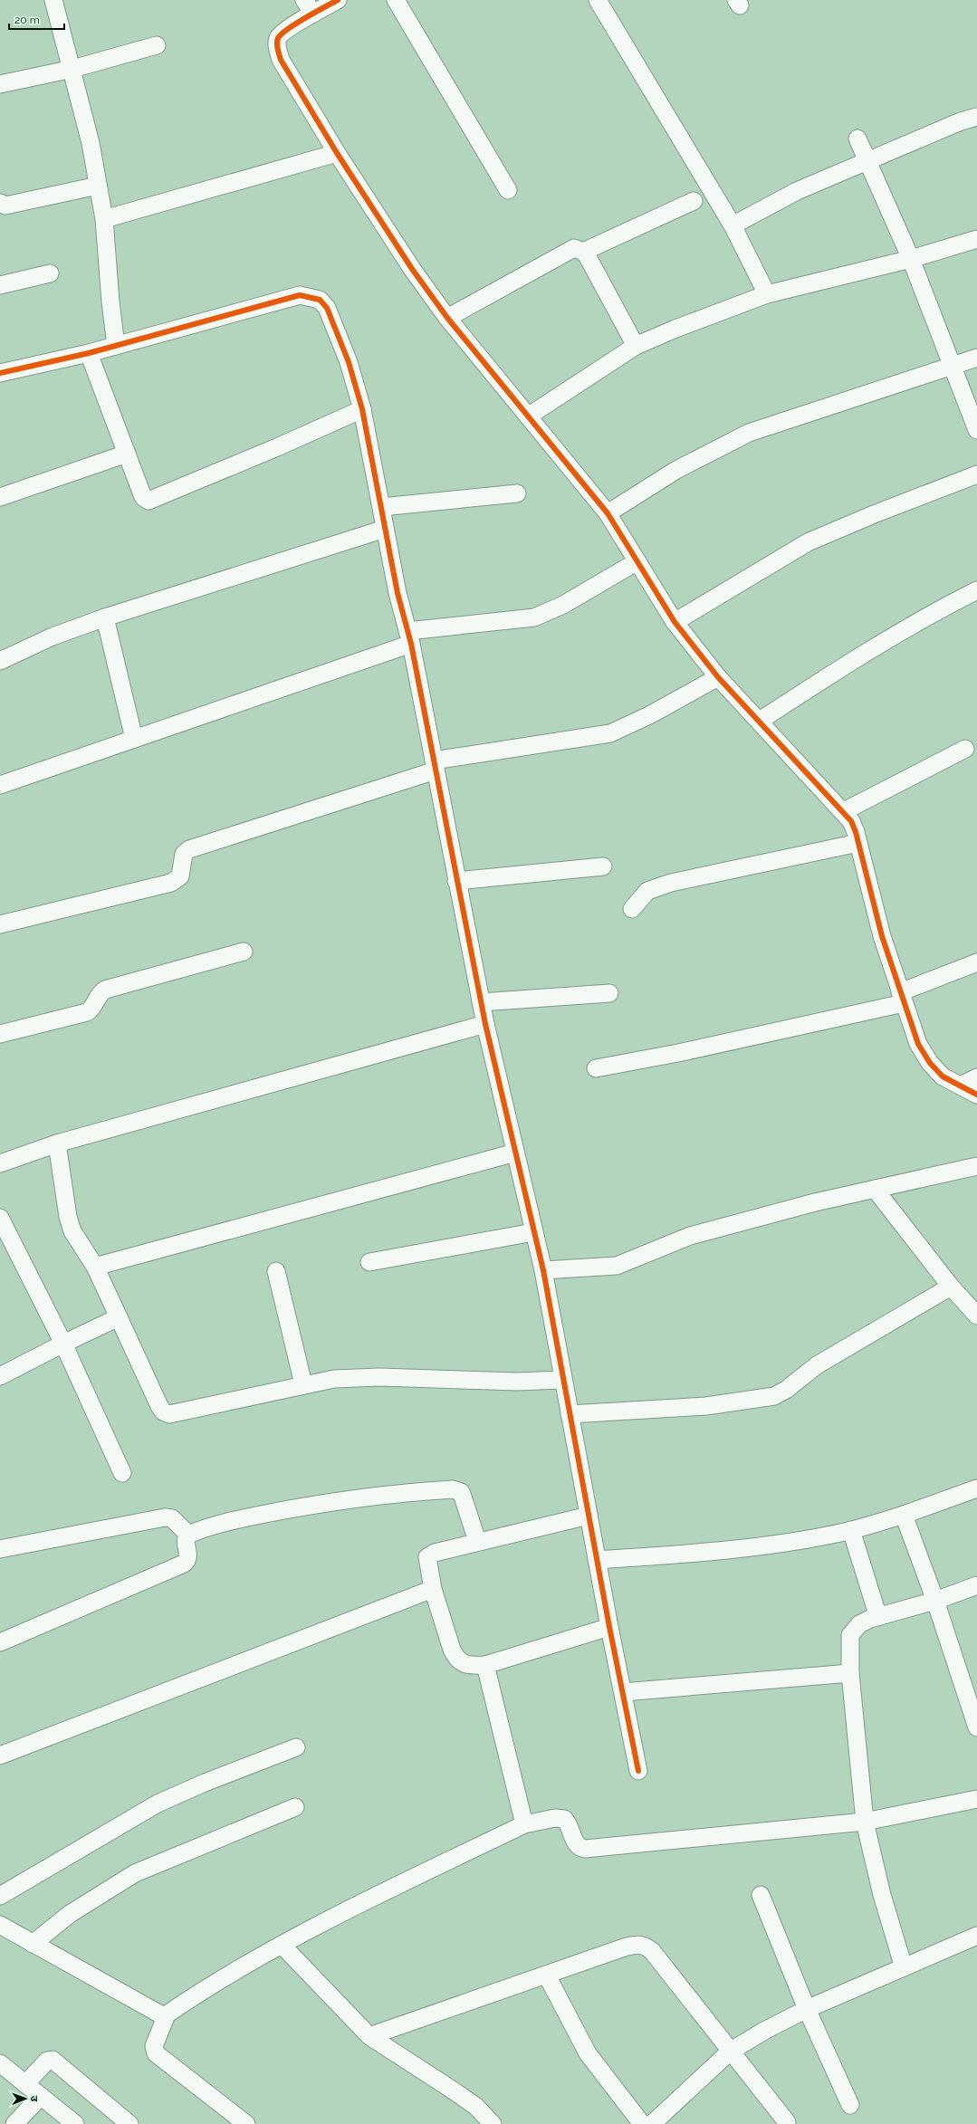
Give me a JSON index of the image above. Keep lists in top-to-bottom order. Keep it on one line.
{"scale_bar":"20 m","north":"right"}
